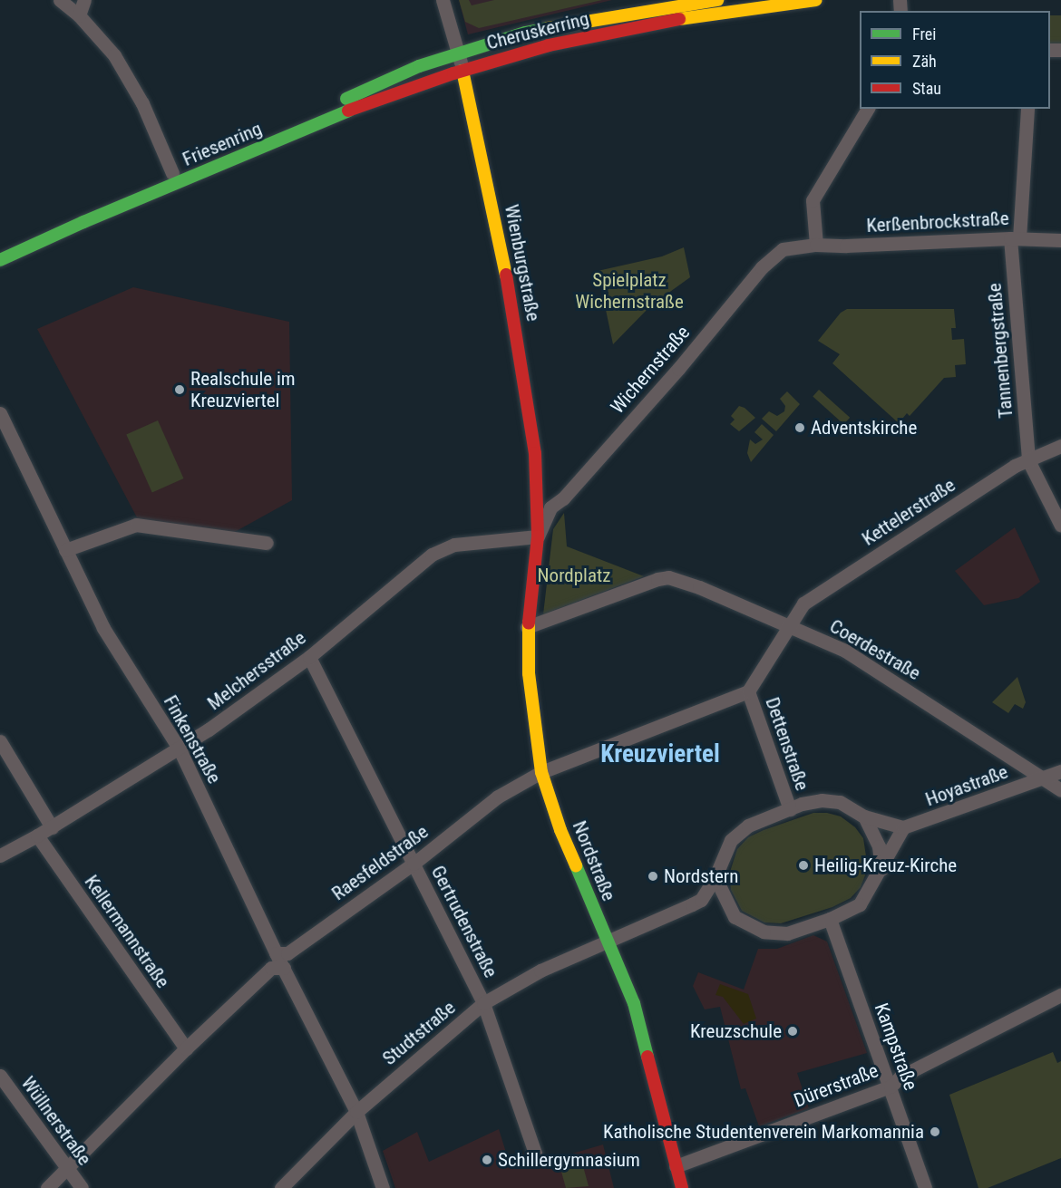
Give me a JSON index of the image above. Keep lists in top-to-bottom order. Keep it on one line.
{"streets":{"main road":["Cheruskerring","Friesenring","Wienburgstraße","Nordstraße"],"street":["Kerßenbrockstraße","Tannenbergstraße","Wichernstraße","Kettelerstraße","Coerdestraße","Melchersstraße","Finkenstraße","Dettenstraße","Hoyastraße","Raesfeldstraße","Gertrudenstraße","Kellermannstraße","Studtstraße","Kampstraße","Dürerstraße","Wüllnerstraße"]},"crossings":[["Cheruskerring","Friesenring"],["Cheruskerring","Wienburgstraße"],["Friesenring","Wienburgstraße"],["Kerßenbrockstraße","Tannenbergstraße"],["Kerßenbrockstraße","Wichernstraße"],["Wienburgstraße","Wichernstraße"],["Wienburgstraße","Melchersstraße"],["Wienburgstraße","Nordstraße"],["Tannenbergstraße","Kettelerstraße"],["Wichernstraße","Melchersstraße"],["Wichernstraße","Nordstraße"],["Kettelerstraße","Coerdestraße"],["Coerdestraße","Hoyastraße"],["Coerdestraße","Nordstraße"],["Melchersstraße","Finkenstraße"],["Melchersstraße","Nordstraße"],["Melchersstraße","Gertrudenstraße"],["Melchersstraße","Kellermannstraße"],["Finkenstraße","Raesfeldstraße"],["Finkenstraße","Studtstraße"],["Dettenstraße","Raesfeldstraße"],["Dettenstraße","Kampstraße"],["Nordstraße","Raesfeldstraße"],["Nordstraße","Studtstraße"],["Nordstraße","Dürerstraße"],["Raesfeldstraße","Gertrudenstraße"],["Raesfeldstraße","Kellermannstraße"],["Raesfeldstraße","Wüllnerstraße"],["Gertrudenstraße","Studtstraße"],["Kampstraße","Dürerstraße"]],"districts":["Kreuzviertel"],"parks":["Spielplatz Wichernstraße","Nordplatz"],"places":["Realschule im Kreuzviertel","Adventskirche","Heilig-Kreuz-Kirche","Nordstern","Kreuzschule","Katholische Studentenverein Markomannia","Schillergymnasium"],"legend":["Frei","Zäh","Stau"]}
